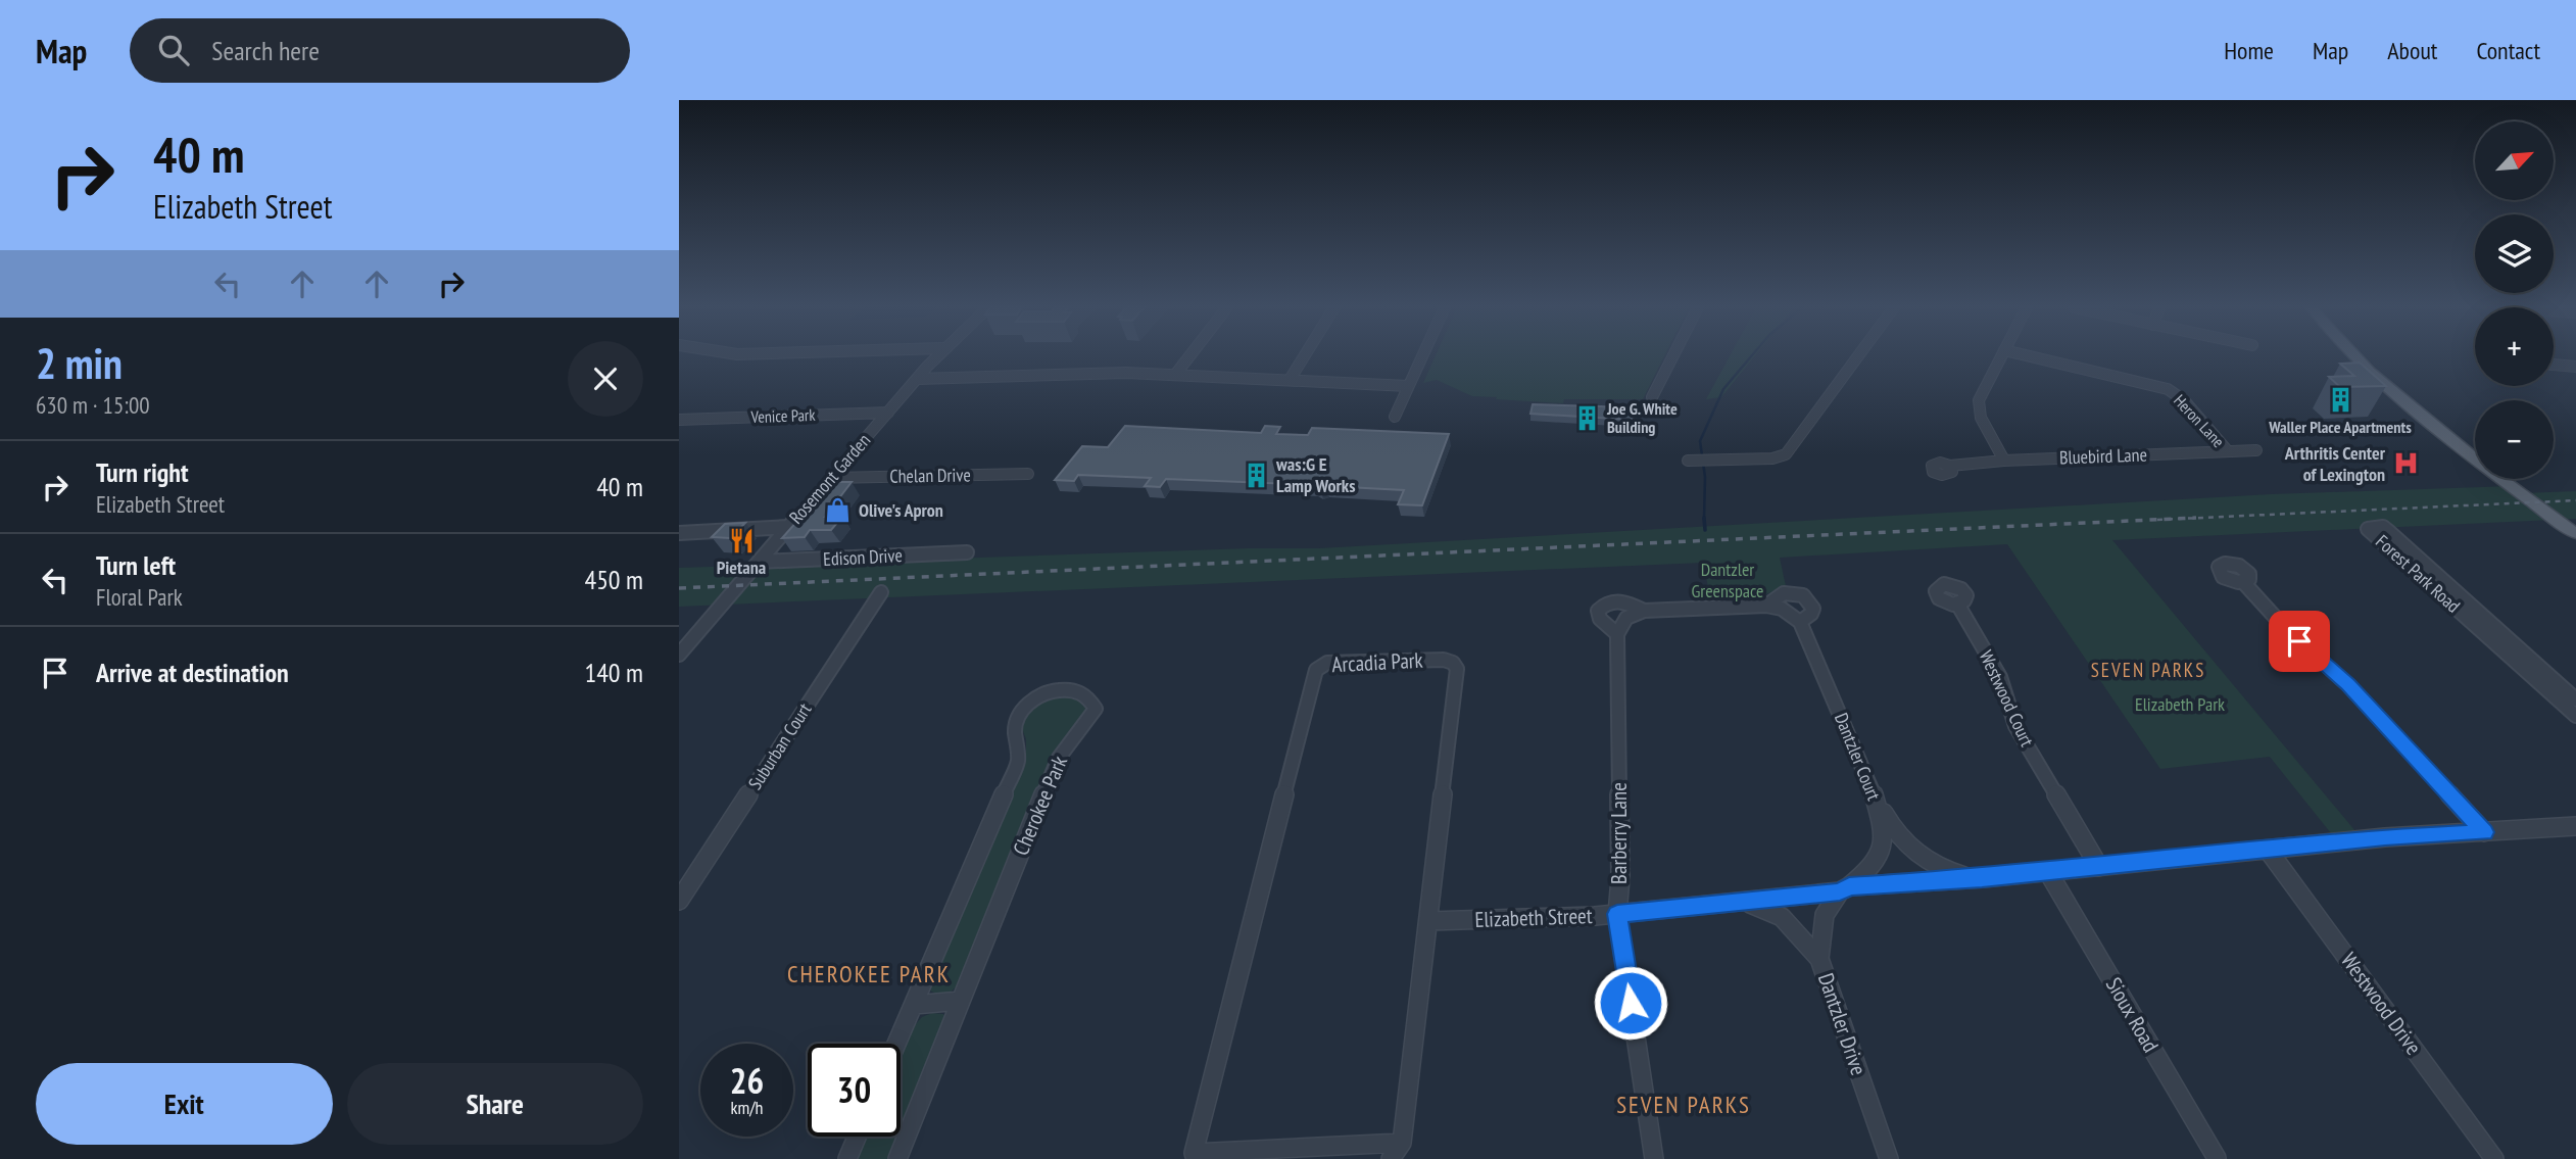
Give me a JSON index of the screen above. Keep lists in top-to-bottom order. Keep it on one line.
{"streets":{"street":["Venice Park","Heron Lane","Bluebird Lane","Chelan Drive","Rosemont Garden","Edison Drive","Forest Park Road","Arcadia Park","Westwood Court","Suburban Court","Dantzler Court","Cherokee Park","Barberry Lane","Elizabeth Street","Westwood Drive","Sioux Road","Dantzler Drive"]},"crossings":[["Venice Park","Rosemont Garden"],["Heron Lane","Bluebird Lane"],["Chelan Drive","Rosemont Garden"],["Rosemont Garden","Edison Drive"],["Arcadia Park","Elizabeth Street"],["Westwood Court","Elizabeth Street"],["Dantzler Court","Elizabeth Street"],["Dantzler Court","Dantzler Drive"],["Barberry Lane","Elizabeth Street"],["Elizabeth Street","Westwood Drive"],["Elizabeth Street","Sioux Road"],["Elizabeth Street","Dantzler Drive"]],"districts":["SEVEN PARKS","CHEROKEE PARK","SEVEN PARKS"],"parks":["Dantzler Greenspace","Elizabeth Park"],"places":{"building":["Waller Place Apartments","Joe G. White Building","was:G E Lamp Works"],"hospital":["Arthritis Center of Lexington"],"shop":["Olive's Apron"],"restaurant":["Pietana"]},"north":"top right","page":{"header":"Map","search":"Search here","nav":["Home","Map","About","Contact"],"turn":["40 m","Elizabeth Street"],"map_buttons":["+","−"],"heading":["2 min","630 m · 15:00"],"list":[{"name":"Turn right","note":"Elizabeth Street","value":"40 m"},{"name":"Turn left","note":"Floral Park","value":"450 m"},{"name":"Arrive at destination","value":"140 m"}],"speed":"26 km/h","limit":"30","buttons":["Exit","Share"]}}
